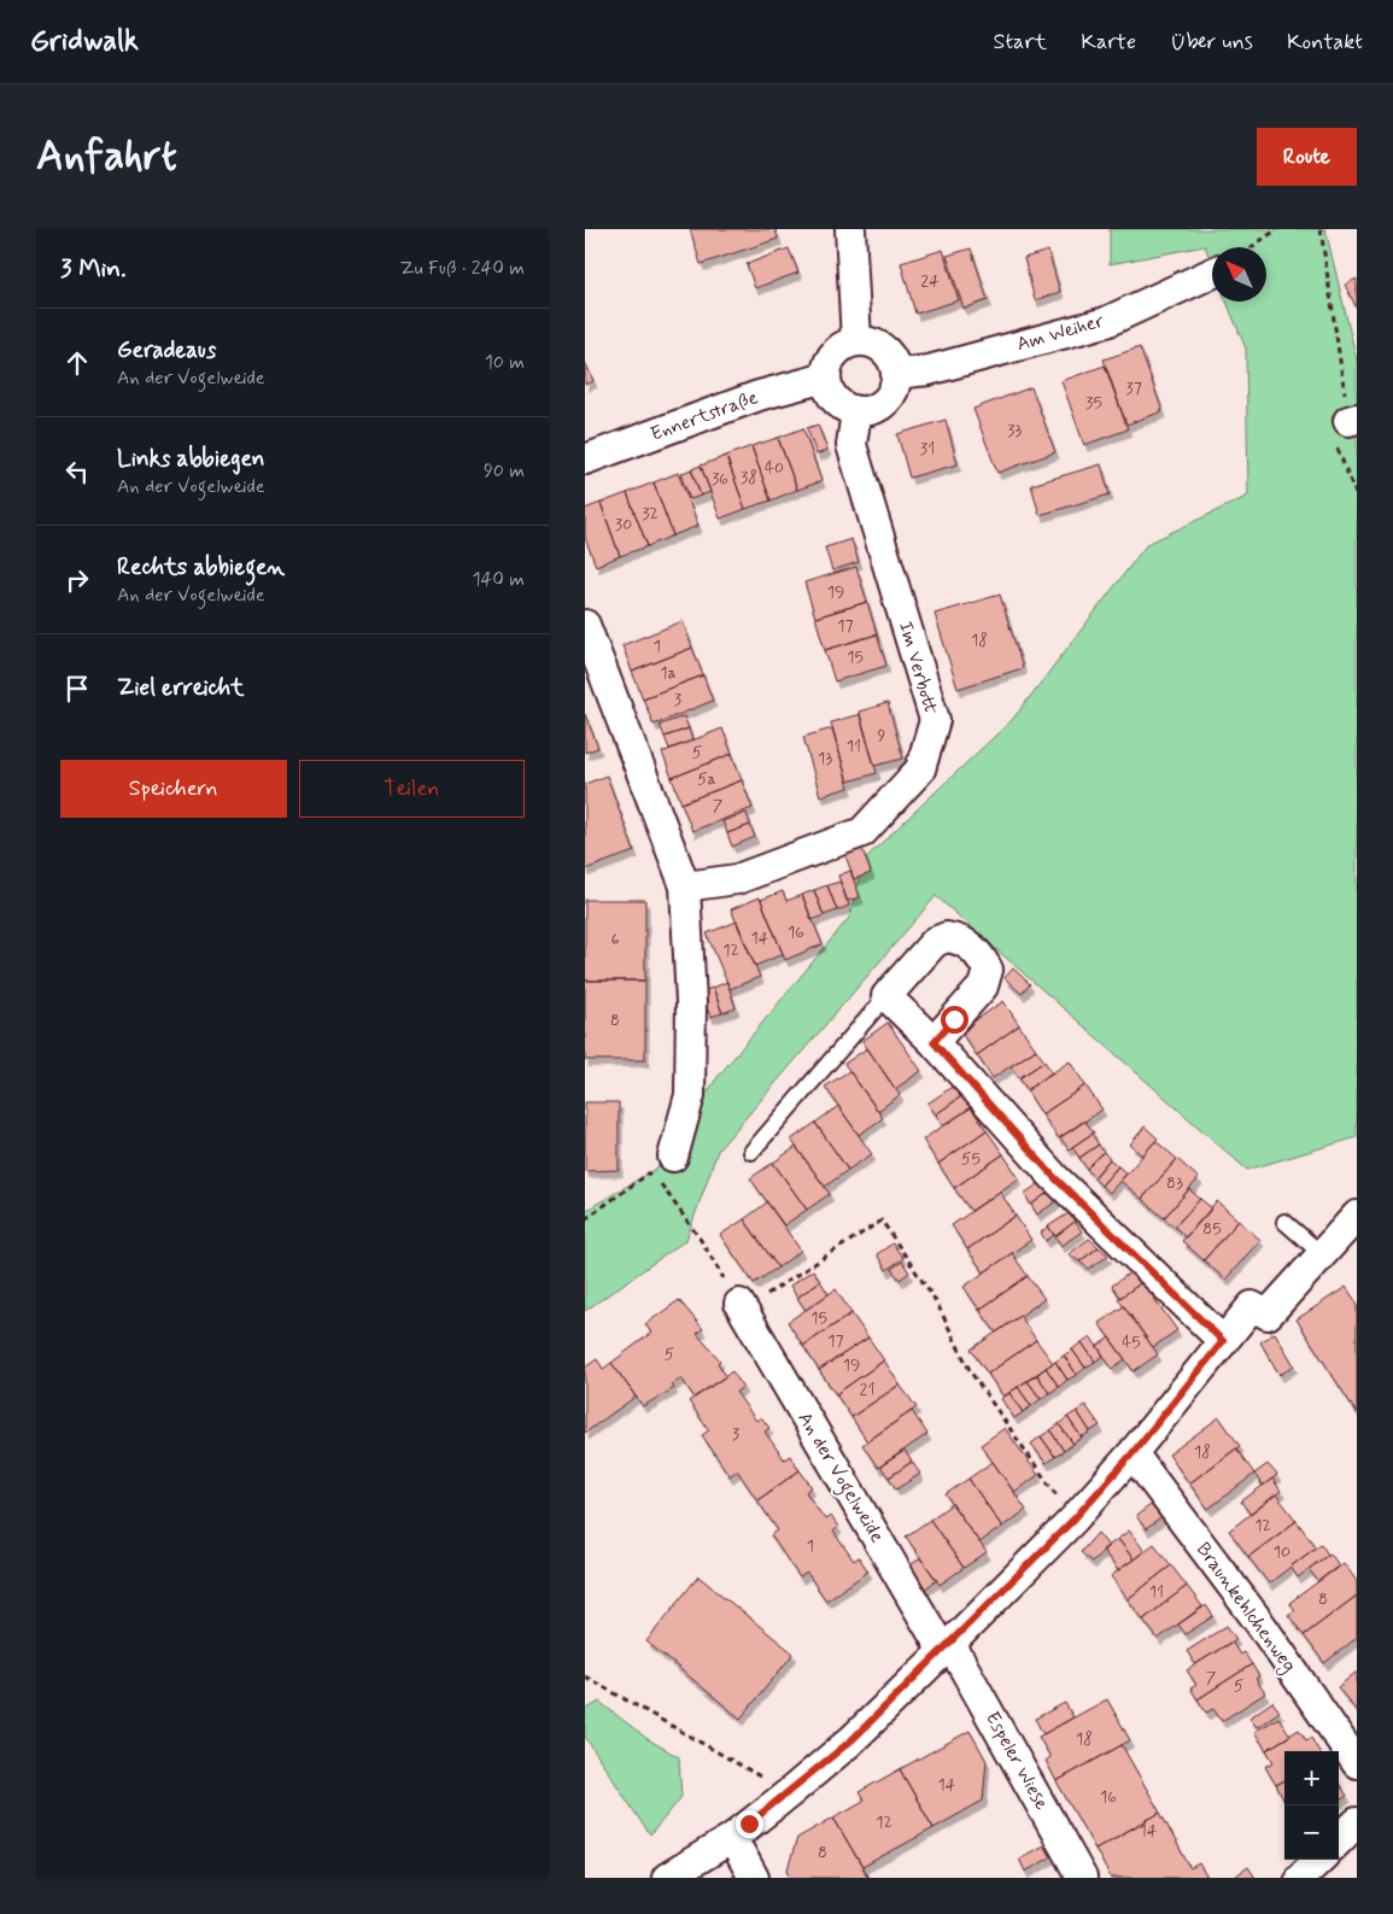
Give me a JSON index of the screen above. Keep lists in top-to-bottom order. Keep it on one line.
{"streets":{"street":["Am Weiher","Ennertstraße","Im Verbott","An der Vogelweide","Braunkehlchenweg","Espeler Wiese"]},"crossings":[["Am Weiher","Ennertstraße"],["Am Weiher","Im Verbott"],["Ennertstraße","Im Verbott"],["An der Vogelweide","Espeler Wiese"]],"house_numbers":["24","37","35","33","31","40","38","36","32","30","19","17","18","1","15","1a","3","9","11","5","13","5a","7","16","14","6","12","8","55","83","85","15","17","45","5","19","21","3","18","12","1","10","11","8","7","5","18","14","16","12","14","8"],"north":"top left","page":{"header":"Gridwalk","nav":["Start","Karte","Über uns","Kontakt"],"buttons":["Route",["Speichern","Teilen"]],"title":"Anfahrt","heading":["3 Min.","Zu Fuß · 240 m"],"list":[["Geradeaus","An der Vogelweide","10 m"],["Links abbiegen","An der Vogelweide","90 m"],["Rechts abbiegen","An der Vogelweide","140 m"],"Ziel erreicht"],"map_buttons":["+","−"]}}
